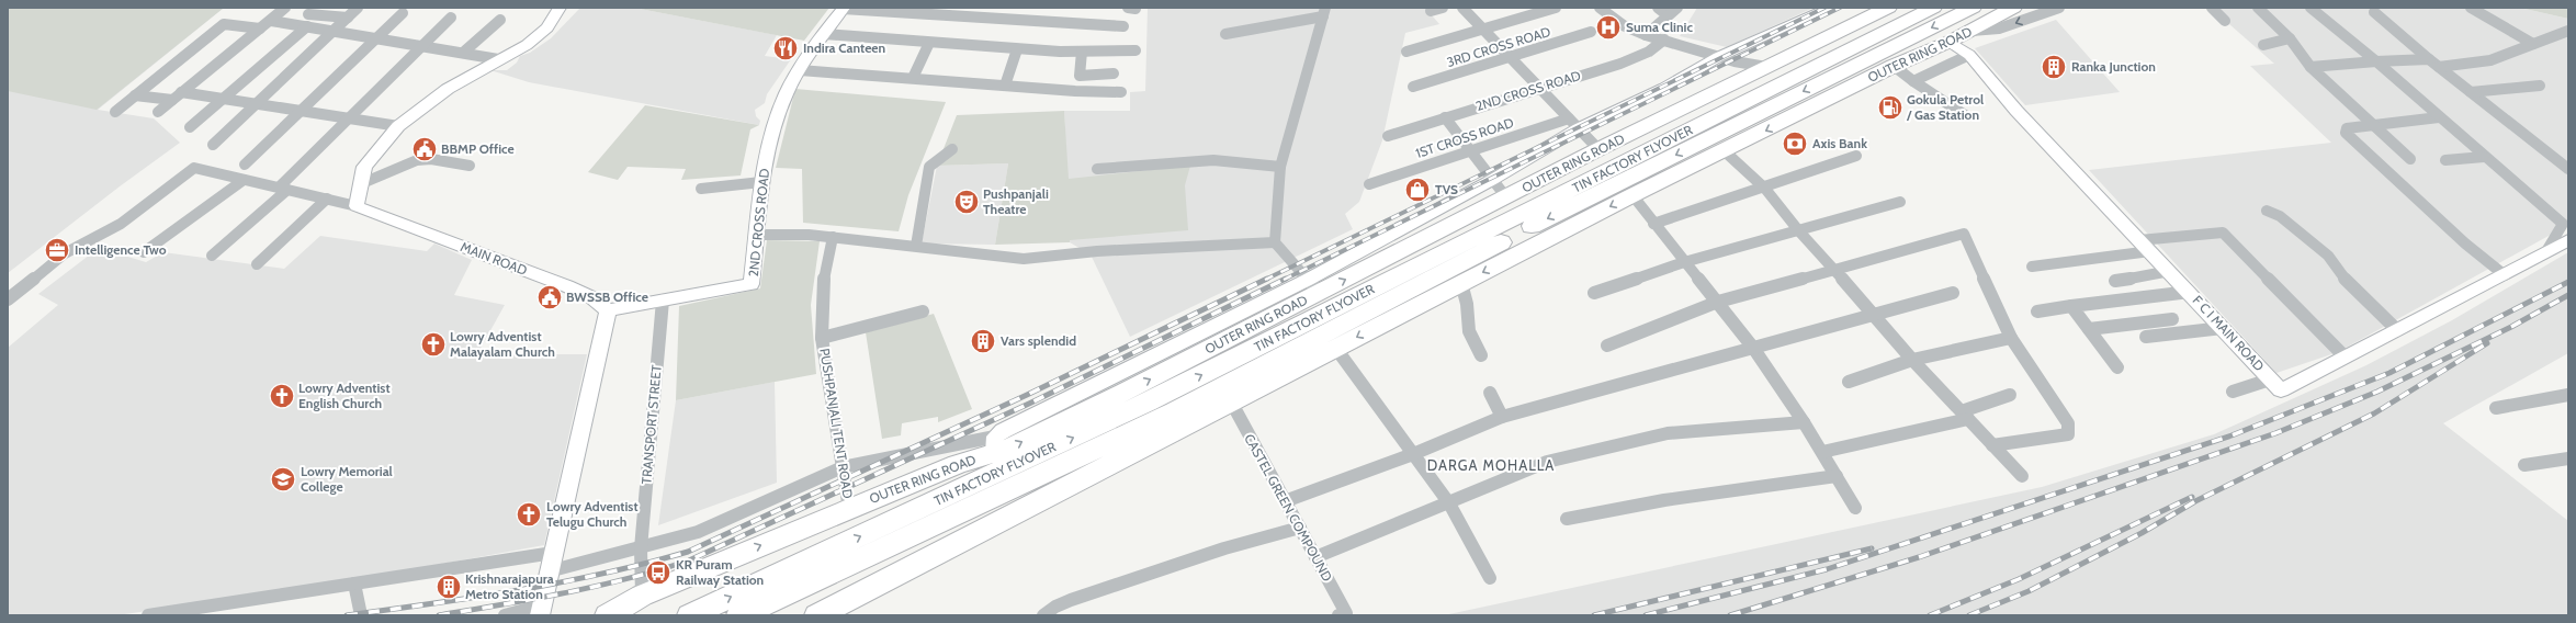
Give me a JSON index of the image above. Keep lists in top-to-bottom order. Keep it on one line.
{"streets":{"highway":["OUTER RING ROAD","TIN FACTORY FLYOVER"],"street":["3RD CROSS ROAD","2ND CROSS ROAD","1ST CROSS ROAD","MAIN ROAD","F C I MAIN ROAD","PUSHPANJALI TENT ROAD","TRANSPORT STREET","CASTEL GREEN COMPOUND"]},"crossings":[["OUTER RING ROAD","F C I MAIN ROAD"],["OUTER RING ROAD","PUSHPANJALI TENT ROAD"],["OUTER RING ROAD","TRANSPORT STREET"],["OUTER RING ROAD","CASTEL GREEN COMPOUND"],["2ND CROSS ROAD","MAIN ROAD"],["2ND CROSS ROAD","TRANSPORT STREET"]],"districts":["DARGA MOHALLA"],"places":{"hospital":["Suma Clinic"],"restaurant":["Indira Canteen"],"building":["Ranka Junction","Vars splendid","Krishnarajapura Metro Station"],"fuel station":["Gokula Petrol / Gas Station"],"bank":["Axis Bank"],"public building":["BBMP Office","BWSSB Office"],"shop":["TVS"],"theatre":["Pushpanjali Theatre"],"office":["Intelligence Two"],"church":["Lowry Adventist Malayalam Church","Lowry Adventist English Church","Lowry Adventist Telugu Church"],"school or university":["Lowry Memorial College"],"bus stop":["KR Puram Railway Station"]}}
